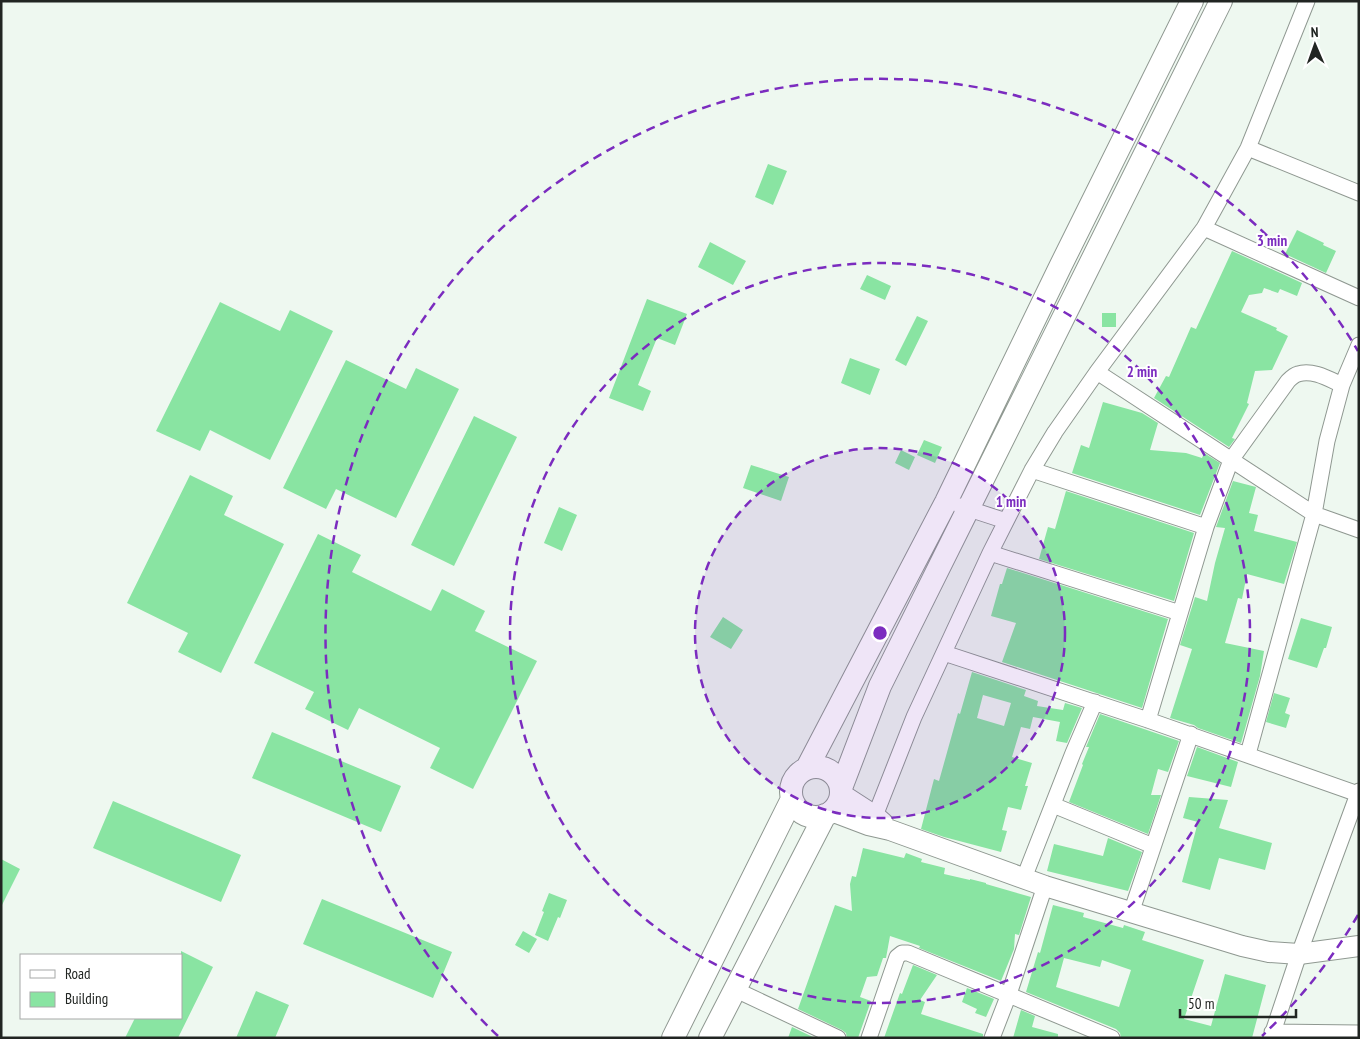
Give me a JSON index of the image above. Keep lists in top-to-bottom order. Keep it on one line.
{"legend":["Road","Building"],"scale_bar":"50 m","north":"top","rings":["3 min","2 min","1 min"]}
